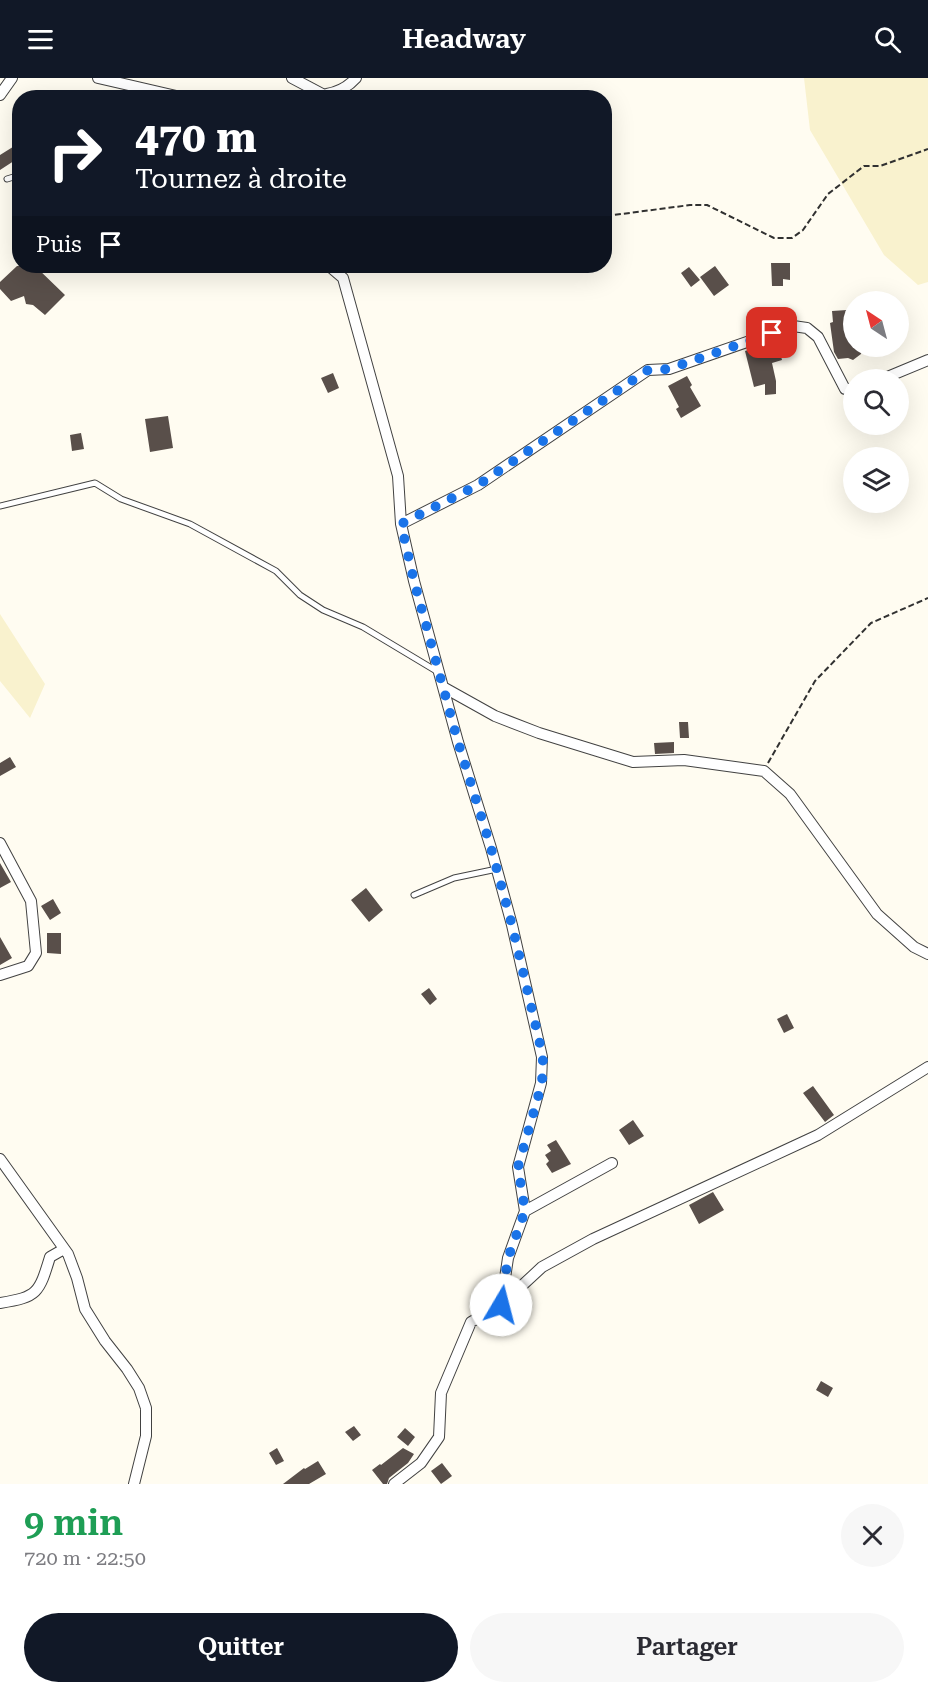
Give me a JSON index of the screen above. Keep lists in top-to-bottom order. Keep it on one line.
{"north":"top left","page":{"header":"Headway","turn":["470 m","Tournez à droite"],"then":"Puis","heading":["9 min","720 m · 22:50"],"buttons":["Quitter","Partager"]}}
